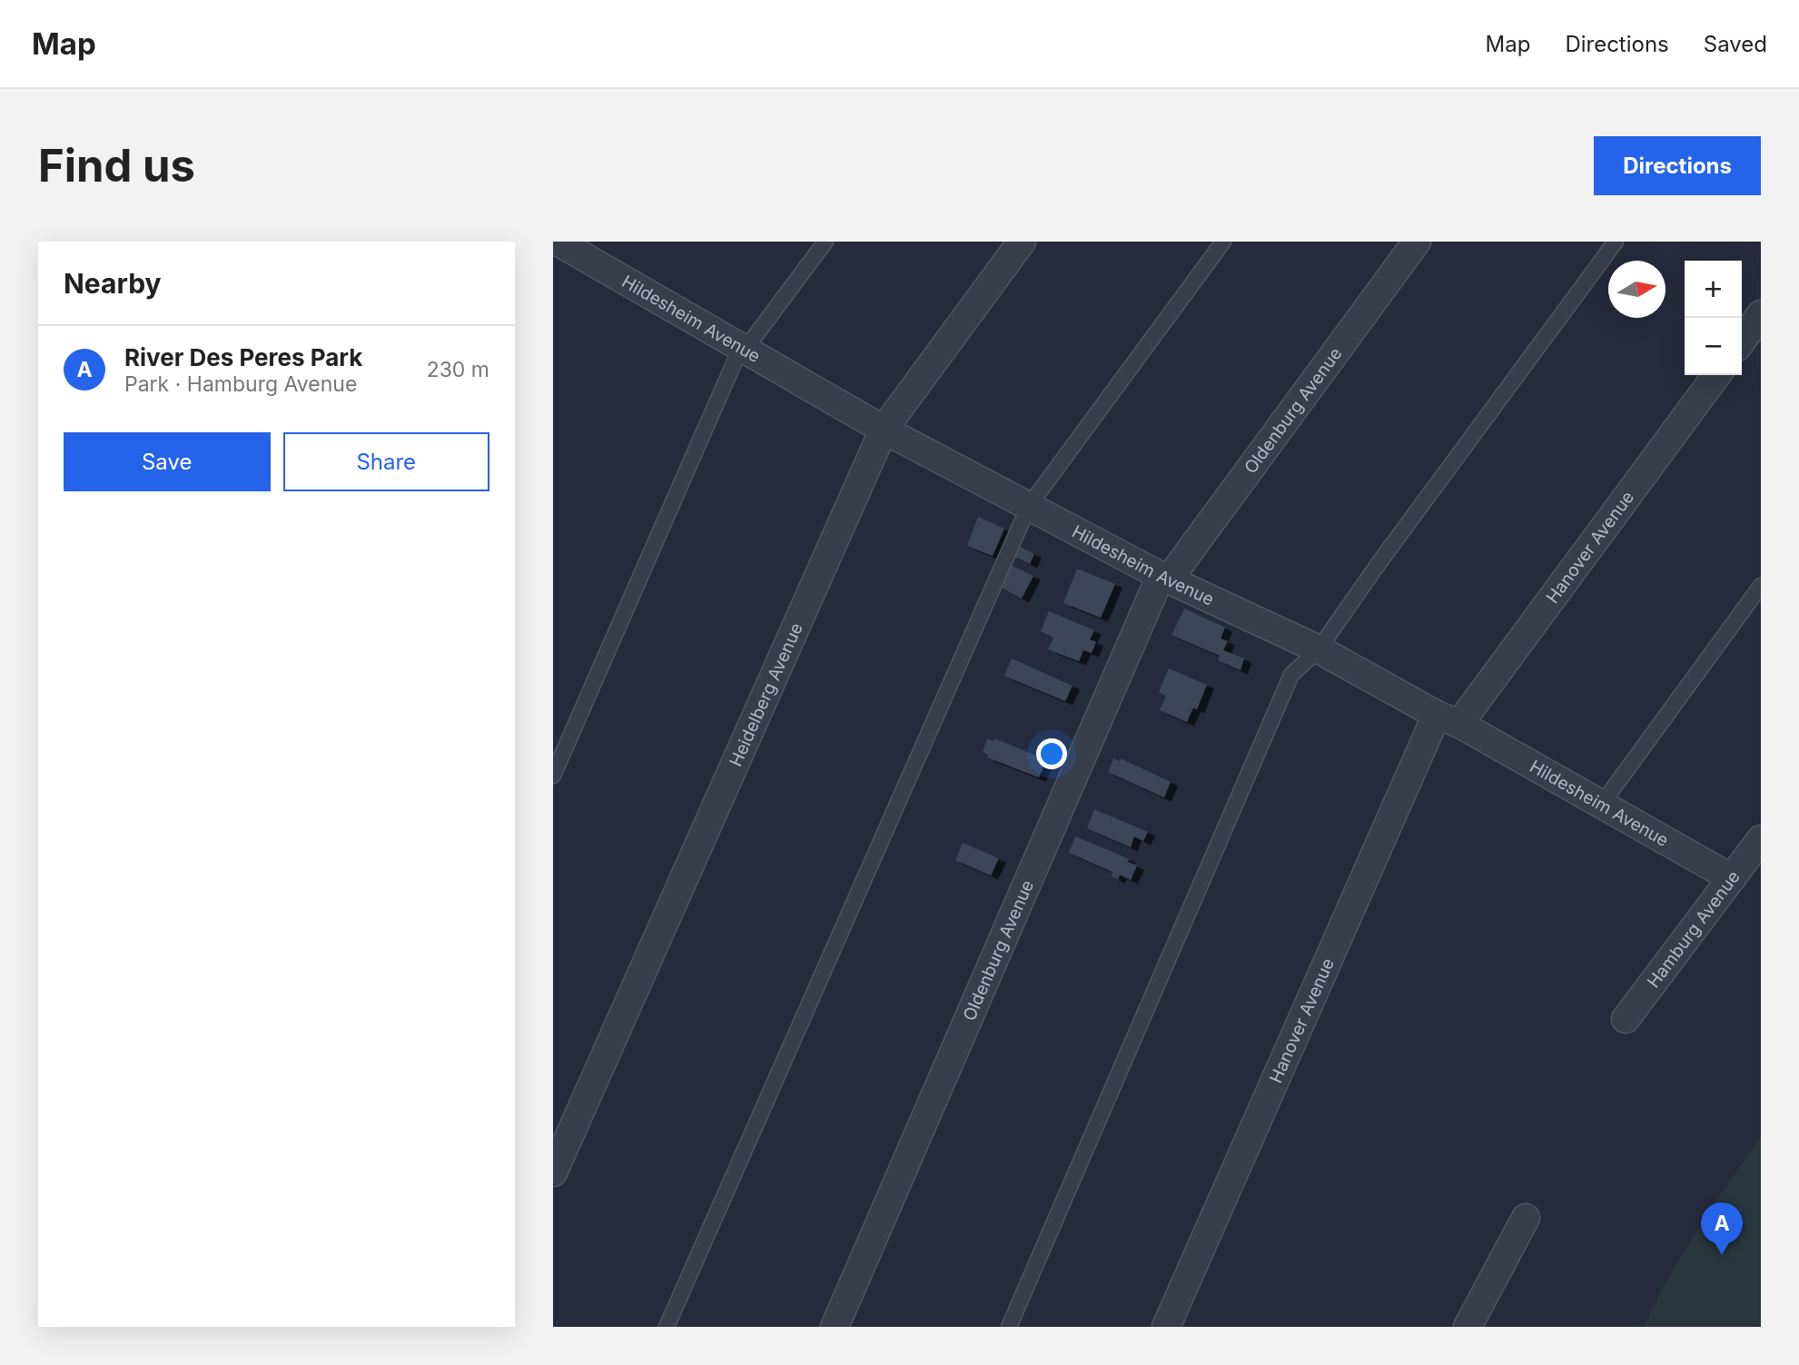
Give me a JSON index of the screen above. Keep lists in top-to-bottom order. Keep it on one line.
{"streets":{"street":["Hildesheim Avenue","Oldenburg Avenue","Hanover Avenue","Heidelberg Avenue","Hamburg Avenue"]},"crossings":[["Hildesheim Avenue","Oldenburg Avenue"],["Hildesheim Avenue","Hanover Avenue"],["Hildesheim Avenue","Heidelberg Avenue"],["Hildesheim Avenue","Hamburg Avenue"]],"north":"right","page":{"header":"Map","nav":["Map","Directions","Saved"],"buttons":["Directions",["Save","Share"]],"title":"Find us","heading":"Nearby","map_buttons":["+","−"],"list":[{"mark":"A","name":"River Des Peres Park","note":"Park · Hamburg Avenue","value":"230 m"}],"pins":"A"}}
